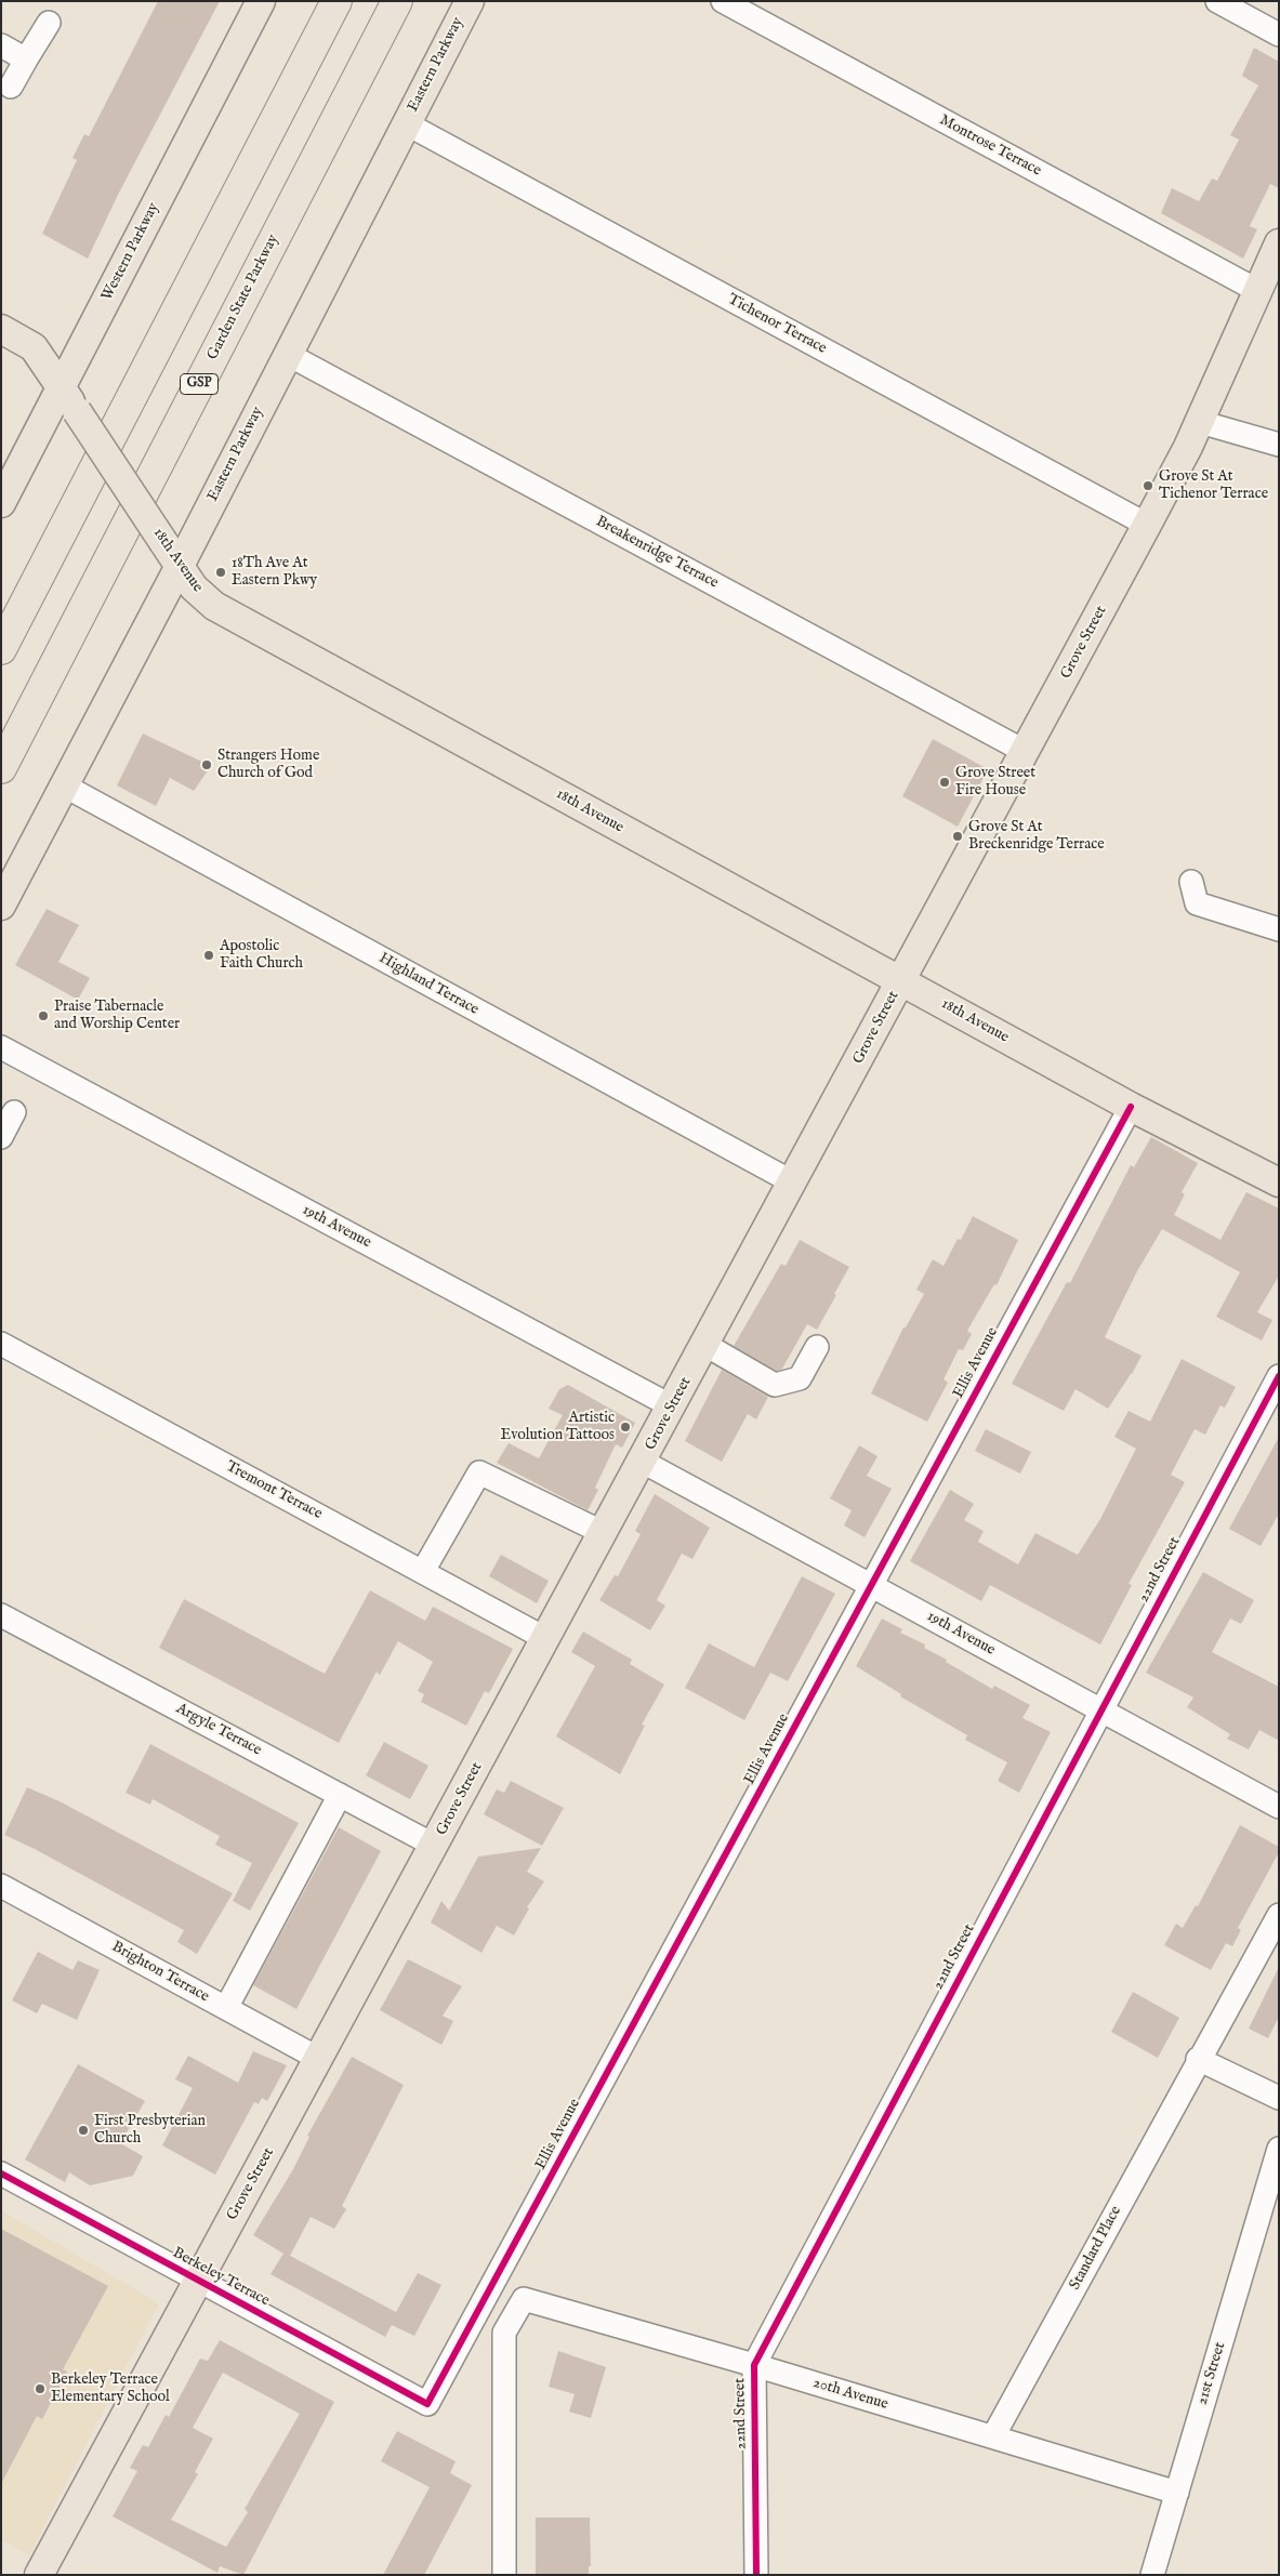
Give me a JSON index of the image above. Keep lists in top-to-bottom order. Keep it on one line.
{"streets":{"highway":["Garden State Parkway","GSP"],"main road":["Eastern Parkway","Western Parkway","18th Avenue","Grove Street"],"street":["Montrose Terrace","Tichenor Terrace","Breakenridge Terrace","Highland Terrace","19th Avenue","Ellis Avenue","Tremont Terrace","22nd Street","Argyle Terrace","Brighton Terrace","Standard Place","Berkeley Terrace","21st Street","20th Avenue"]},"crossings":[["Eastern Parkway","Tichenor Terrace"],["Eastern Parkway","Breakenridge Terrace"],["Eastern Parkway","18th Avenue"],["Eastern Parkway","Highland Terrace"],["Montrose Terrace","Grove Street"],["Western Parkway","18th Avenue"],["Tichenor Terrace","Grove Street"],["Breakenridge Terrace","Grove Street"],["18th Avenue","Grove Street"],["18th Avenue","Ellis Avenue"],["Grove Street","Highland Terrace"],["Grove Street","19th Avenue"],["Grove Street","Tremont Terrace"],["Grove Street","Argyle Terrace"],["Grove Street","Brighton Terrace"],["Grove Street","Berkeley Terrace"],["19th Avenue","Ellis Avenue"],["19th Avenue","22nd Street"],["Ellis Avenue","Berkeley Terrace"],["22nd Street","20th Avenue"],["Standard Place","20th Avenue"],["21st Street","20th Avenue"]],"places":["Grove St At Tichenor Terrace","18Th Ave At Eastern Pkwy","Strangers Home Church of God","Grove Street Fire House","Grove St At Breckenridge Terrace","Apostolic Faith Church","Praise Tabernacle and Worship Center","Artistic Evolution Tattoos","First Presbyterian Church","Berkeley Terrace Elementary School"]}
